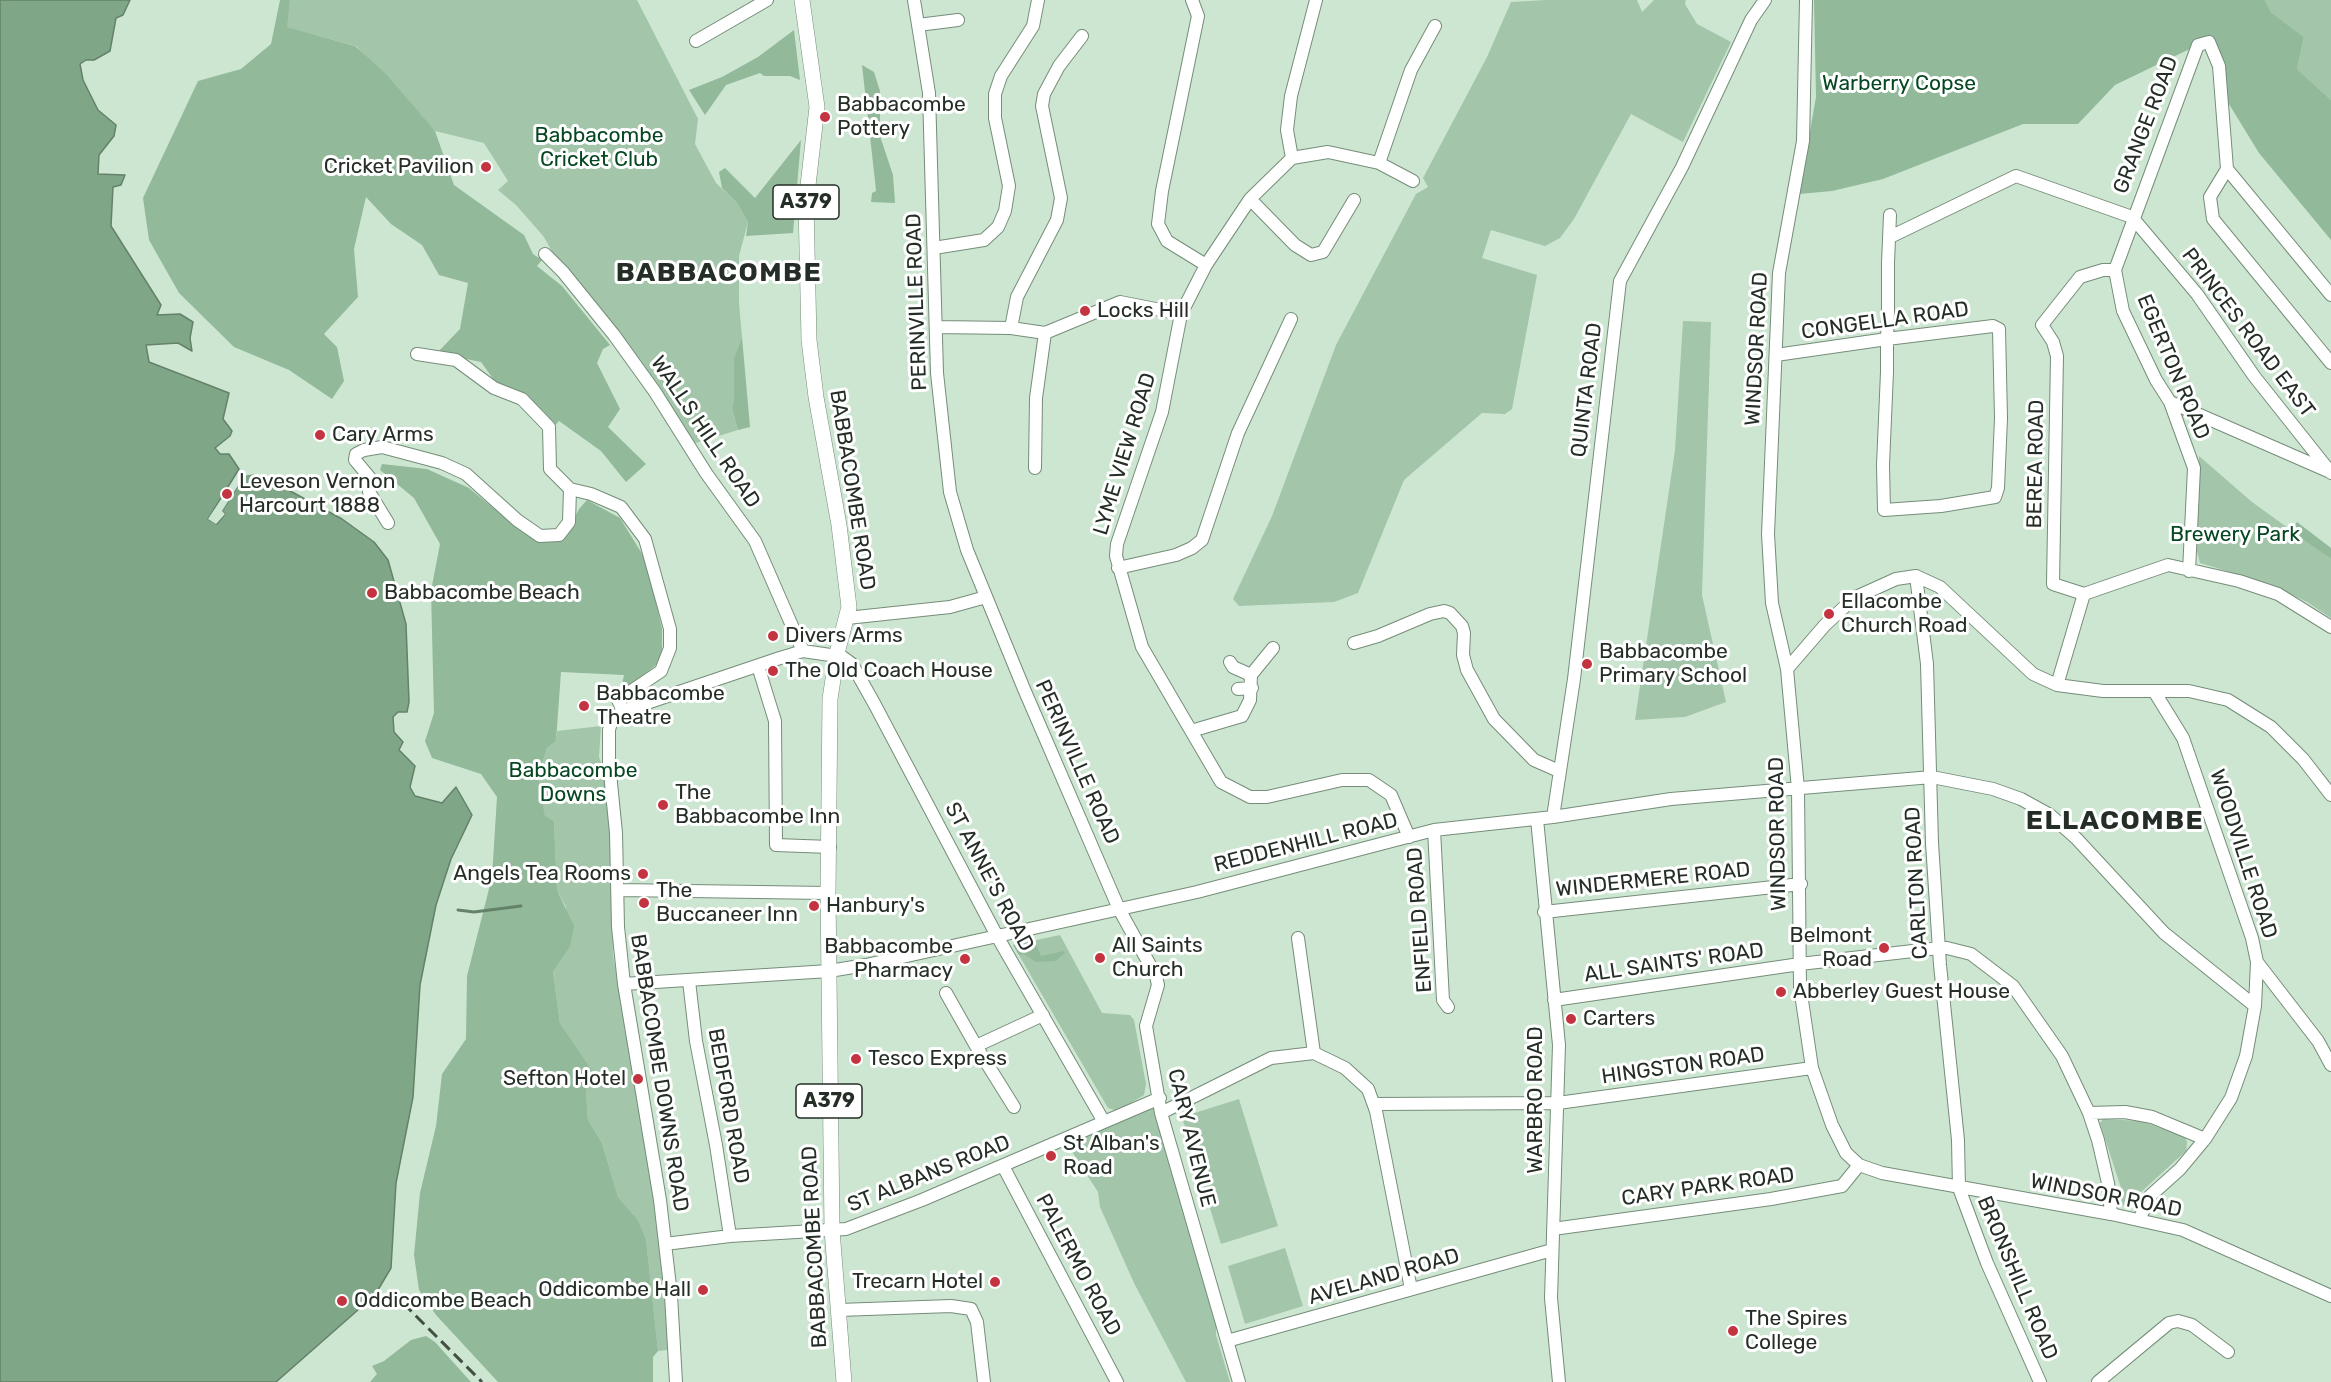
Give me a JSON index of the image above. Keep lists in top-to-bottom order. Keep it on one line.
{"streets":{"main road":["A379","BABBACOMBE ROAD"],"street":["GRANGE ROAD","PERINVILLE ROAD","CONGELLA ROAD","PRINCES ROAD EAST","WINDSOR ROAD","EGERTON ROAD","QUINTA ROAD","WALLS HILL ROAD","LYME VIEW ROAD","BEREA ROAD","REDDENHILL ROAD","WOODVILLE ROAD","ST ANNE'S ROAD","WINDERMERE ROAD","CARLTON ROAD","ENFIELD ROAD","ALL SAINTS' ROAD","HINGSTON ROAD","BABBACOMBE DOWNS ROAD","WARBRO ROAD","BEDFORD ROAD","CARY AVENUE","ST ALBANS ROAD","CARY PARK ROAD","PALERMO ROAD","AVELAND ROAD","BRONSHILL ROAD"]},"crossings":[["GRANGE ROAD","PRINCES ROAD EAST"],["GRANGE ROAD","EGERTON ROAD"],["PERINVILLE ROAD","REDDENHILL ROAD"],["PERINVILLE ROAD","CARY AVENUE"],["CONGELLA ROAD","WINDSOR ROAD"],["PRINCES ROAD EAST","EGERTON ROAD"],["WINDSOR ROAD","REDDENHILL ROAD"],["WINDSOR ROAD","WOODVILLE ROAD"],["WINDSOR ROAD","WINDERMERE ROAD"],["WINDSOR ROAD","CARLTON ROAD"],["WINDSOR ROAD","ALL SAINTS' ROAD"],["WINDSOR ROAD","HINGSTON ROAD"],["WINDSOR ROAD","CARY PARK ROAD"],["WINDSOR ROAD","BRONSHILL ROAD"],["EGERTON ROAD","BEREA ROAD"],["QUINTA ROAD","REDDENHILL ROAD"],["LYME VIEW ROAD","REDDENHILL ROAD"],["BABBACOMBE ROAD","REDDENHILL ROAD"],["BABBACOMBE ROAD","ST ANNE'S ROAD"],["BABBACOMBE ROAD","ST ALBANS ROAD"],["REDDENHILL ROAD","WOODVILLE ROAD"],["REDDENHILL ROAD","ST ANNE'S ROAD"],["REDDENHILL ROAD","CARLTON ROAD"],["REDDENHILL ROAD","ENFIELD ROAD"],["REDDENHILL ROAD","BABBACOMBE DOWNS ROAD"],["REDDENHILL ROAD","WARBRO ROAD"],["REDDENHILL ROAD","BEDFORD ROAD"],["REDDENHILL ROAD","CARY AVENUE"],["ST ANNE'S ROAD","ST ALBANS ROAD"],["WINDERMERE ROAD","WARBRO ROAD"],["CARLTON ROAD","BRONSHILL ROAD"],["ALL SAINTS' ROAD","WARBRO ROAD"],["HINGSTON ROAD","WARBRO ROAD"],["BABBACOMBE DOWNS ROAD","ST ALBANS ROAD"],["WARBRO ROAD","CARY PARK ROAD"],["WARBRO ROAD","AVELAND ROAD"],["BEDFORD ROAD","ST ALBANS ROAD"],["CARY AVENUE","ST ALBANS ROAD"],["CARY AVENUE","AVELAND ROAD"],["ST ALBANS ROAD","PALERMO ROAD"]],"districts":["BABBACOMBE","ELLACOMBE"],"parks":["Warberry Copse","Babbacombe Cricket Club","Brewery Park","Babbacombe Downs"],"places":["Babbacombe Pottery","Cricket Pavilion","Locks Hill","Cary Arms","Leveson Vernon Harcourt 1888","Babbacombe Beach","Ellacombe Church Road","Divers Arms","Babbacombe Primary School","The Old Coach House","Babbacombe Theatre","The Babbacombe Inn","Angels Tea Rooms","The Buccaneer Inn","Hanbury's","Belmont Road","All Saints Church","Babbacombe Pharmacy","Abberley Guest House","Carters","Tesco Express","Sefton Hotel","St Alban's Road","Trecarn Hotel","Oddicombe Hall","Oddicombe Beach","The Spires College"]}
